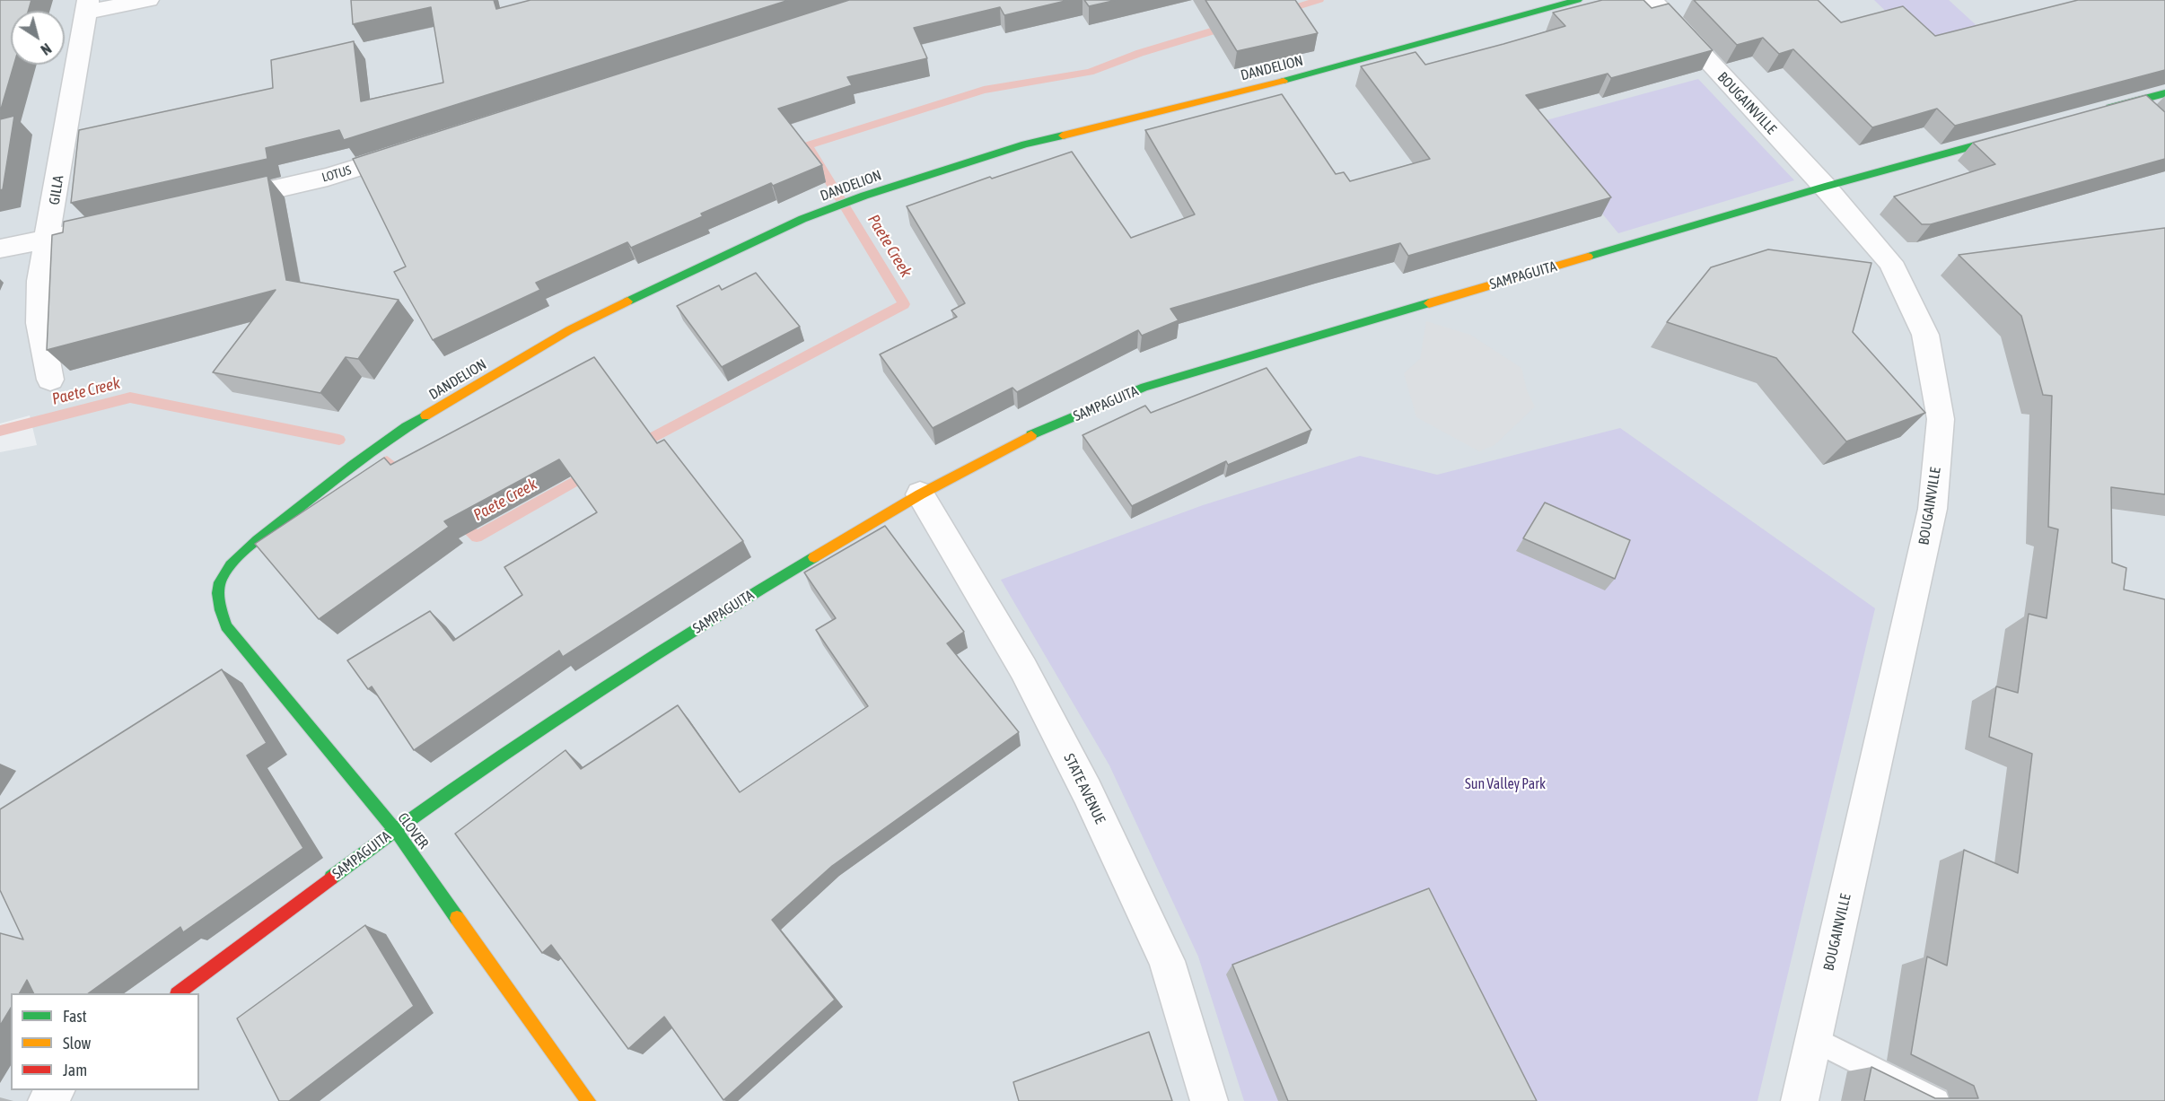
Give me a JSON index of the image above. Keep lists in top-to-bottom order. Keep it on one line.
{"streets":{"street":["DANDELION","BOUGAINVILLE","LOTUS","GILLA","SAMPAGUITA","STATE AVENUE","CLOVER"]},"crossings":[["DANDELION","CLOVER"],["BOUGAINVILLE","SAMPAGUITA"],["SAMPAGUITA","STATE AVENUE"],["SAMPAGUITA","CLOVER"]],"water":["Paete Creek"],"parks":["Sun Valley Park"],"legend":["Fast","Slow","Jam"],"north":"bottom right"}
